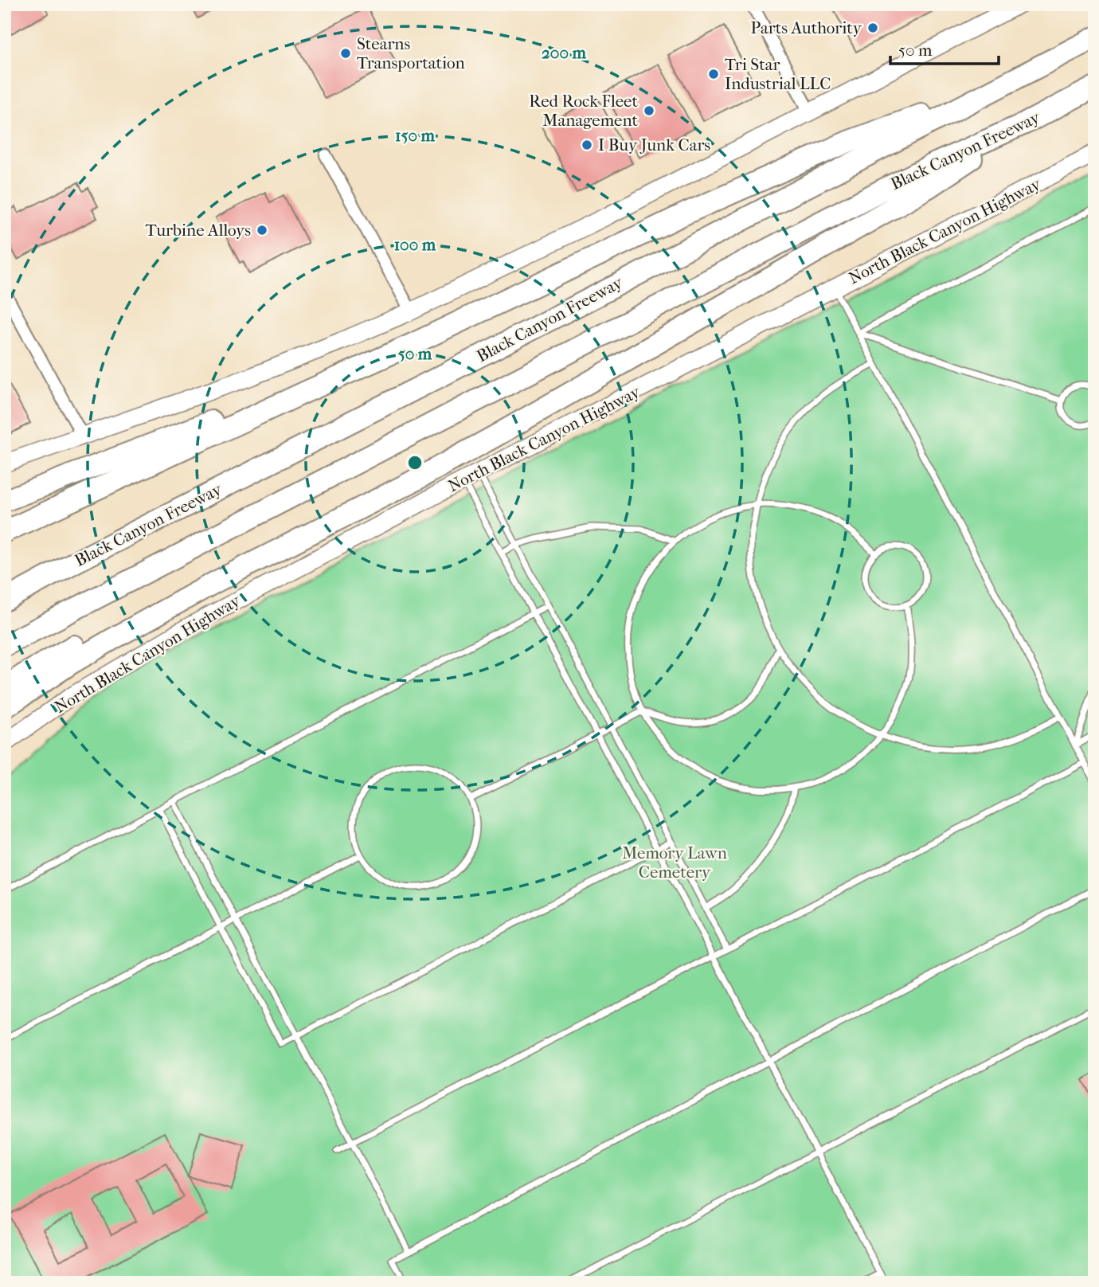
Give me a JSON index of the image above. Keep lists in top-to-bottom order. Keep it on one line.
{"streets":{"highway":["Black Canyon Freeway"],"main road":["North Black Canyon Highway"]},"parks":["Memory Lawn Cemetery"],"places":["Parts Authority","Stearns Transportation","Tri Star Industrial LLC","Red Rock Fleet Management","I Buy Junk Cars","Turbine Alloys"],"scale_bar":"50 m","rings":["200 m","150 m","100 m","50 m"]}
